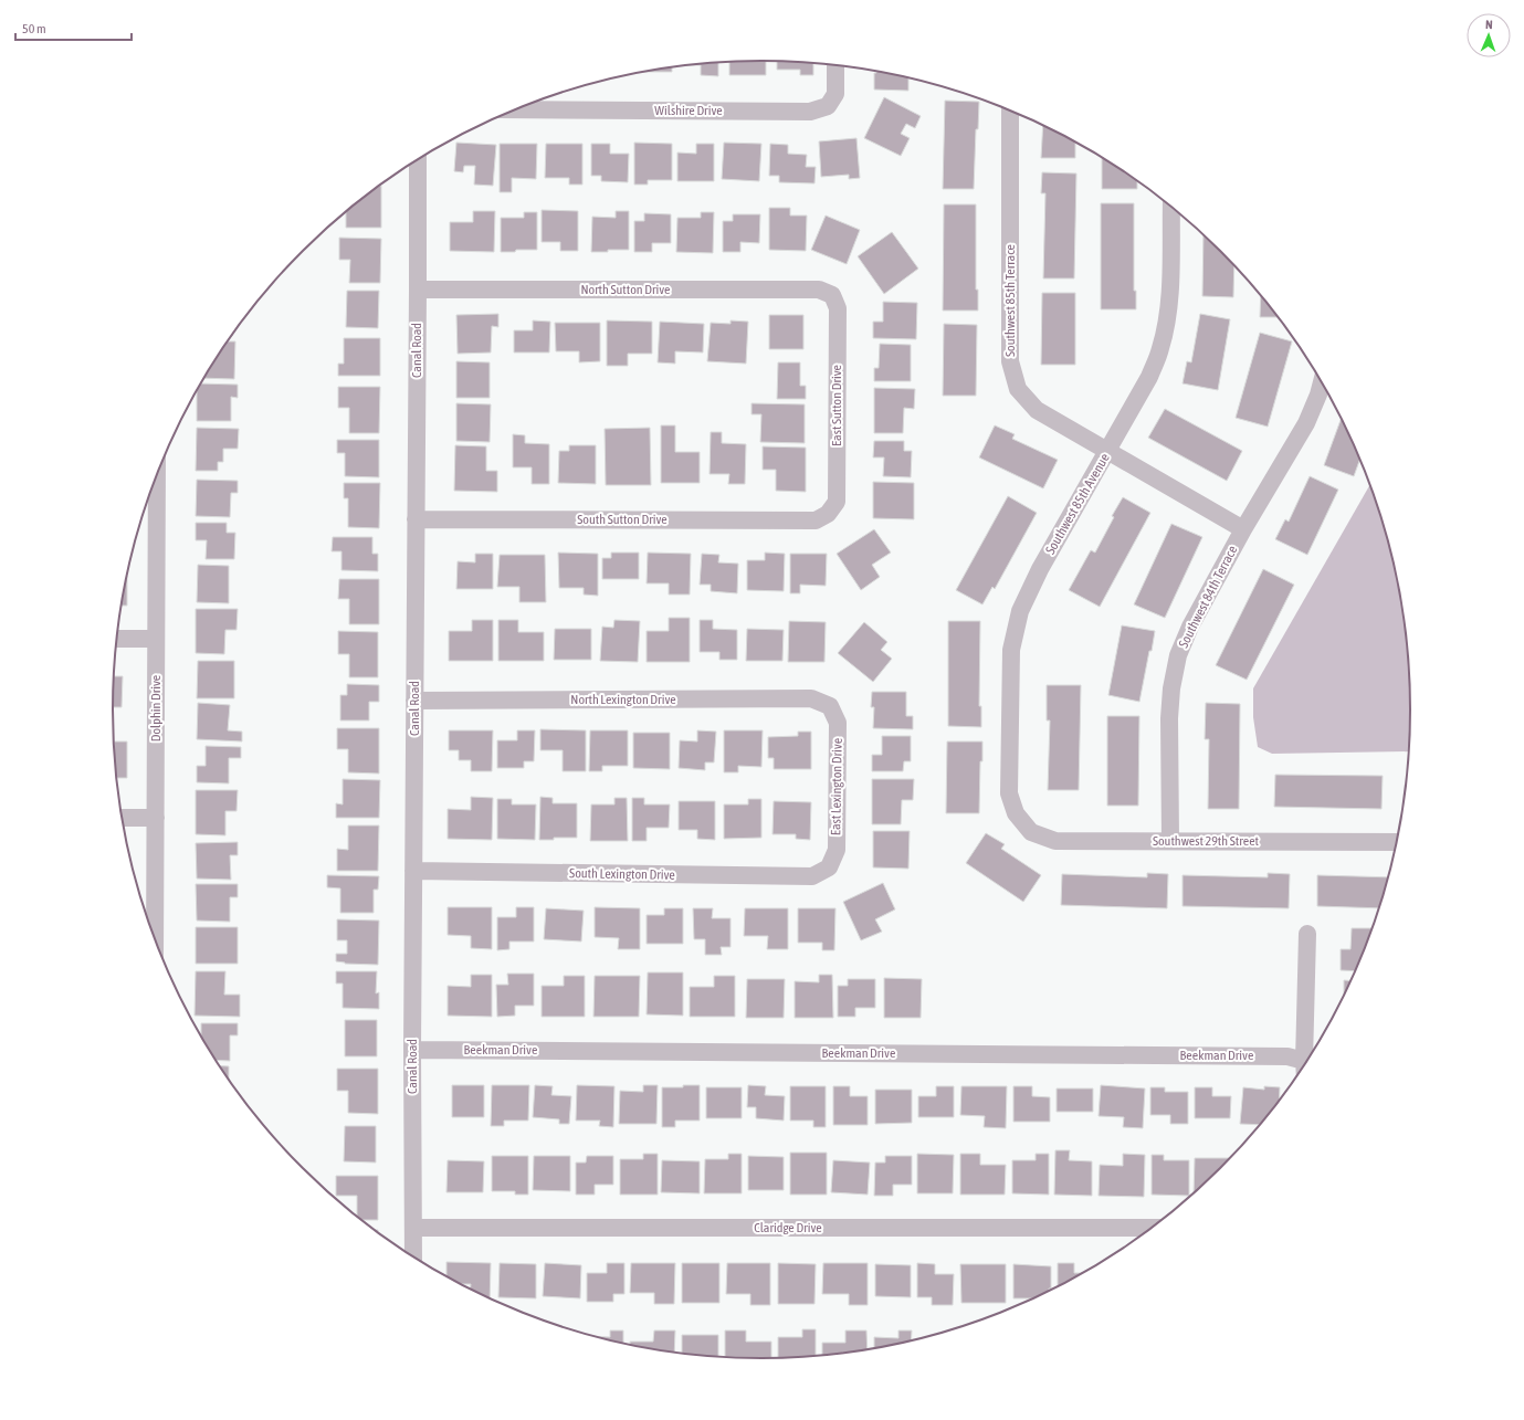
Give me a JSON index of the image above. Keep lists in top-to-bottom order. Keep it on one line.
{"streets":{"street":["Wilshire Drive","North Sutton Drive","Southwest 85th Terrace","Canal Road","East Sutton Drive","Southwest 85th Avenue","South Sutton Drive","Southwest 84th Terrace","North Lexington Drive","Dolphin Drive","East Lexington Drive","Southwest 29th Street","South Lexington Drive","Beekman Drive","Claridge Drive"]},"crossings":[["North Sutton Drive","Canal Road"],["North Sutton Drive","East Sutton Drive"],["Southwest 85th Terrace","Southwest 85th Avenue"],["Southwest 85th Terrace","Southwest 84th Terrace"],["Canal Road","South Sutton Drive"],["Canal Road","North Lexington Drive"],["Canal Road","South Lexington Drive"],["Canal Road","Beekman Drive"],["Canal Road","Claridge Drive"],["East Sutton Drive","South Sutton Drive"],["Southwest 85th Avenue","Southwest 29th Street"],["Southwest 84th Terrace","Southwest 29th Street"],["North Lexington Drive","East Lexington Drive"],["East Lexington Drive","South Lexington Drive"]],"scale_bar":"50 m","north":"top"}
